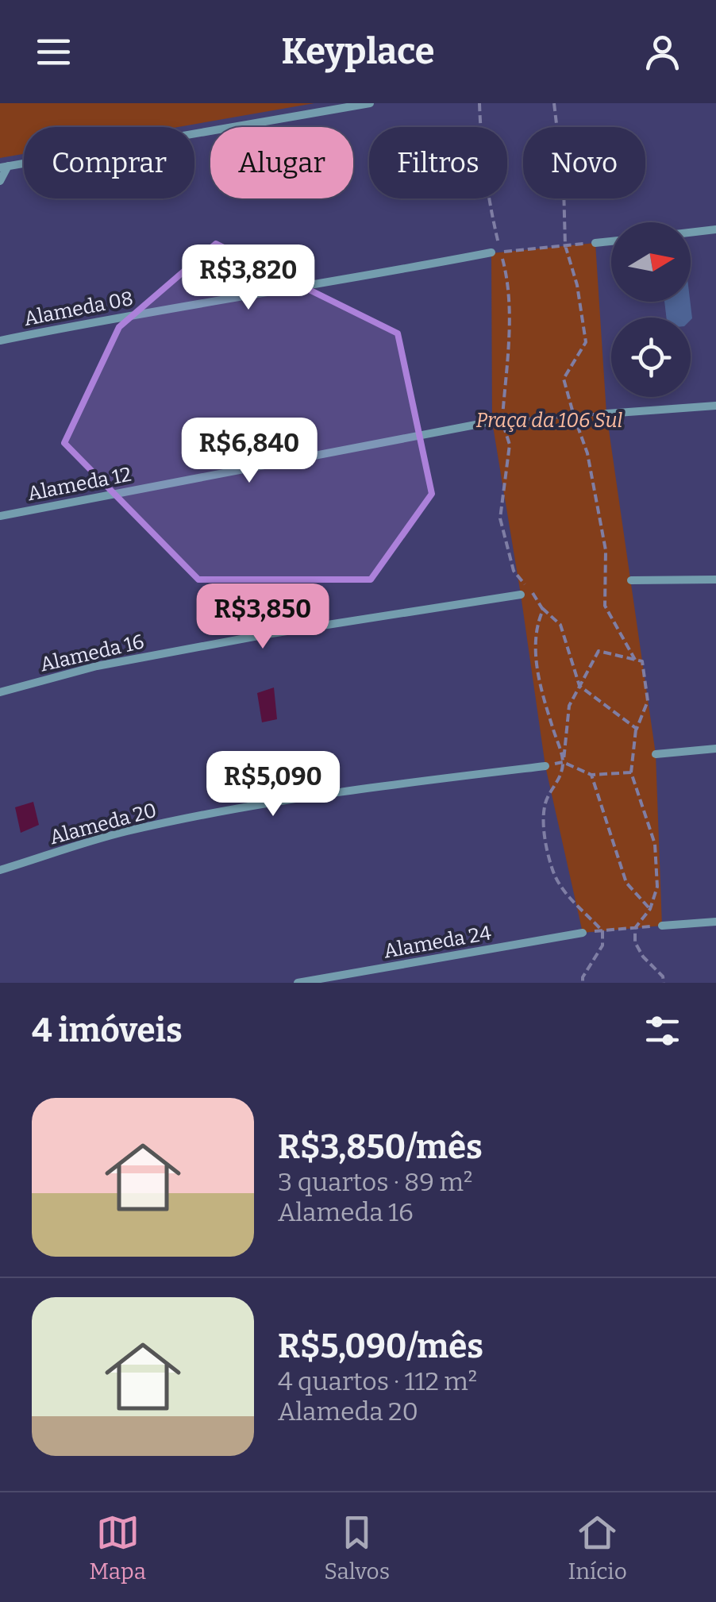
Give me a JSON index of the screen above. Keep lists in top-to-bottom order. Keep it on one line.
{"streets":{"street":["Alameda 08","Alameda 12","Alameda 16","Alameda 20","Alameda 24"]},"parks":["Praça da 106 Sul"],"north":"right","page":{"header":"Keyplace","chip":["Comprar","Alugar","Filtros","Novo"],"price":["R$3,820","R$6,840","R$3,850","R$5,090"],"heading":"4 imóveis","list":[{"name":"R$3,850/mês","note":"3 quartos · 89 m² · Alameda 16"},{"name":"R$5,090/mês","note":"4 quartos · 112 m² · Alameda 20"}],"tabs":["Mapa","Salvos","Início"]}}
